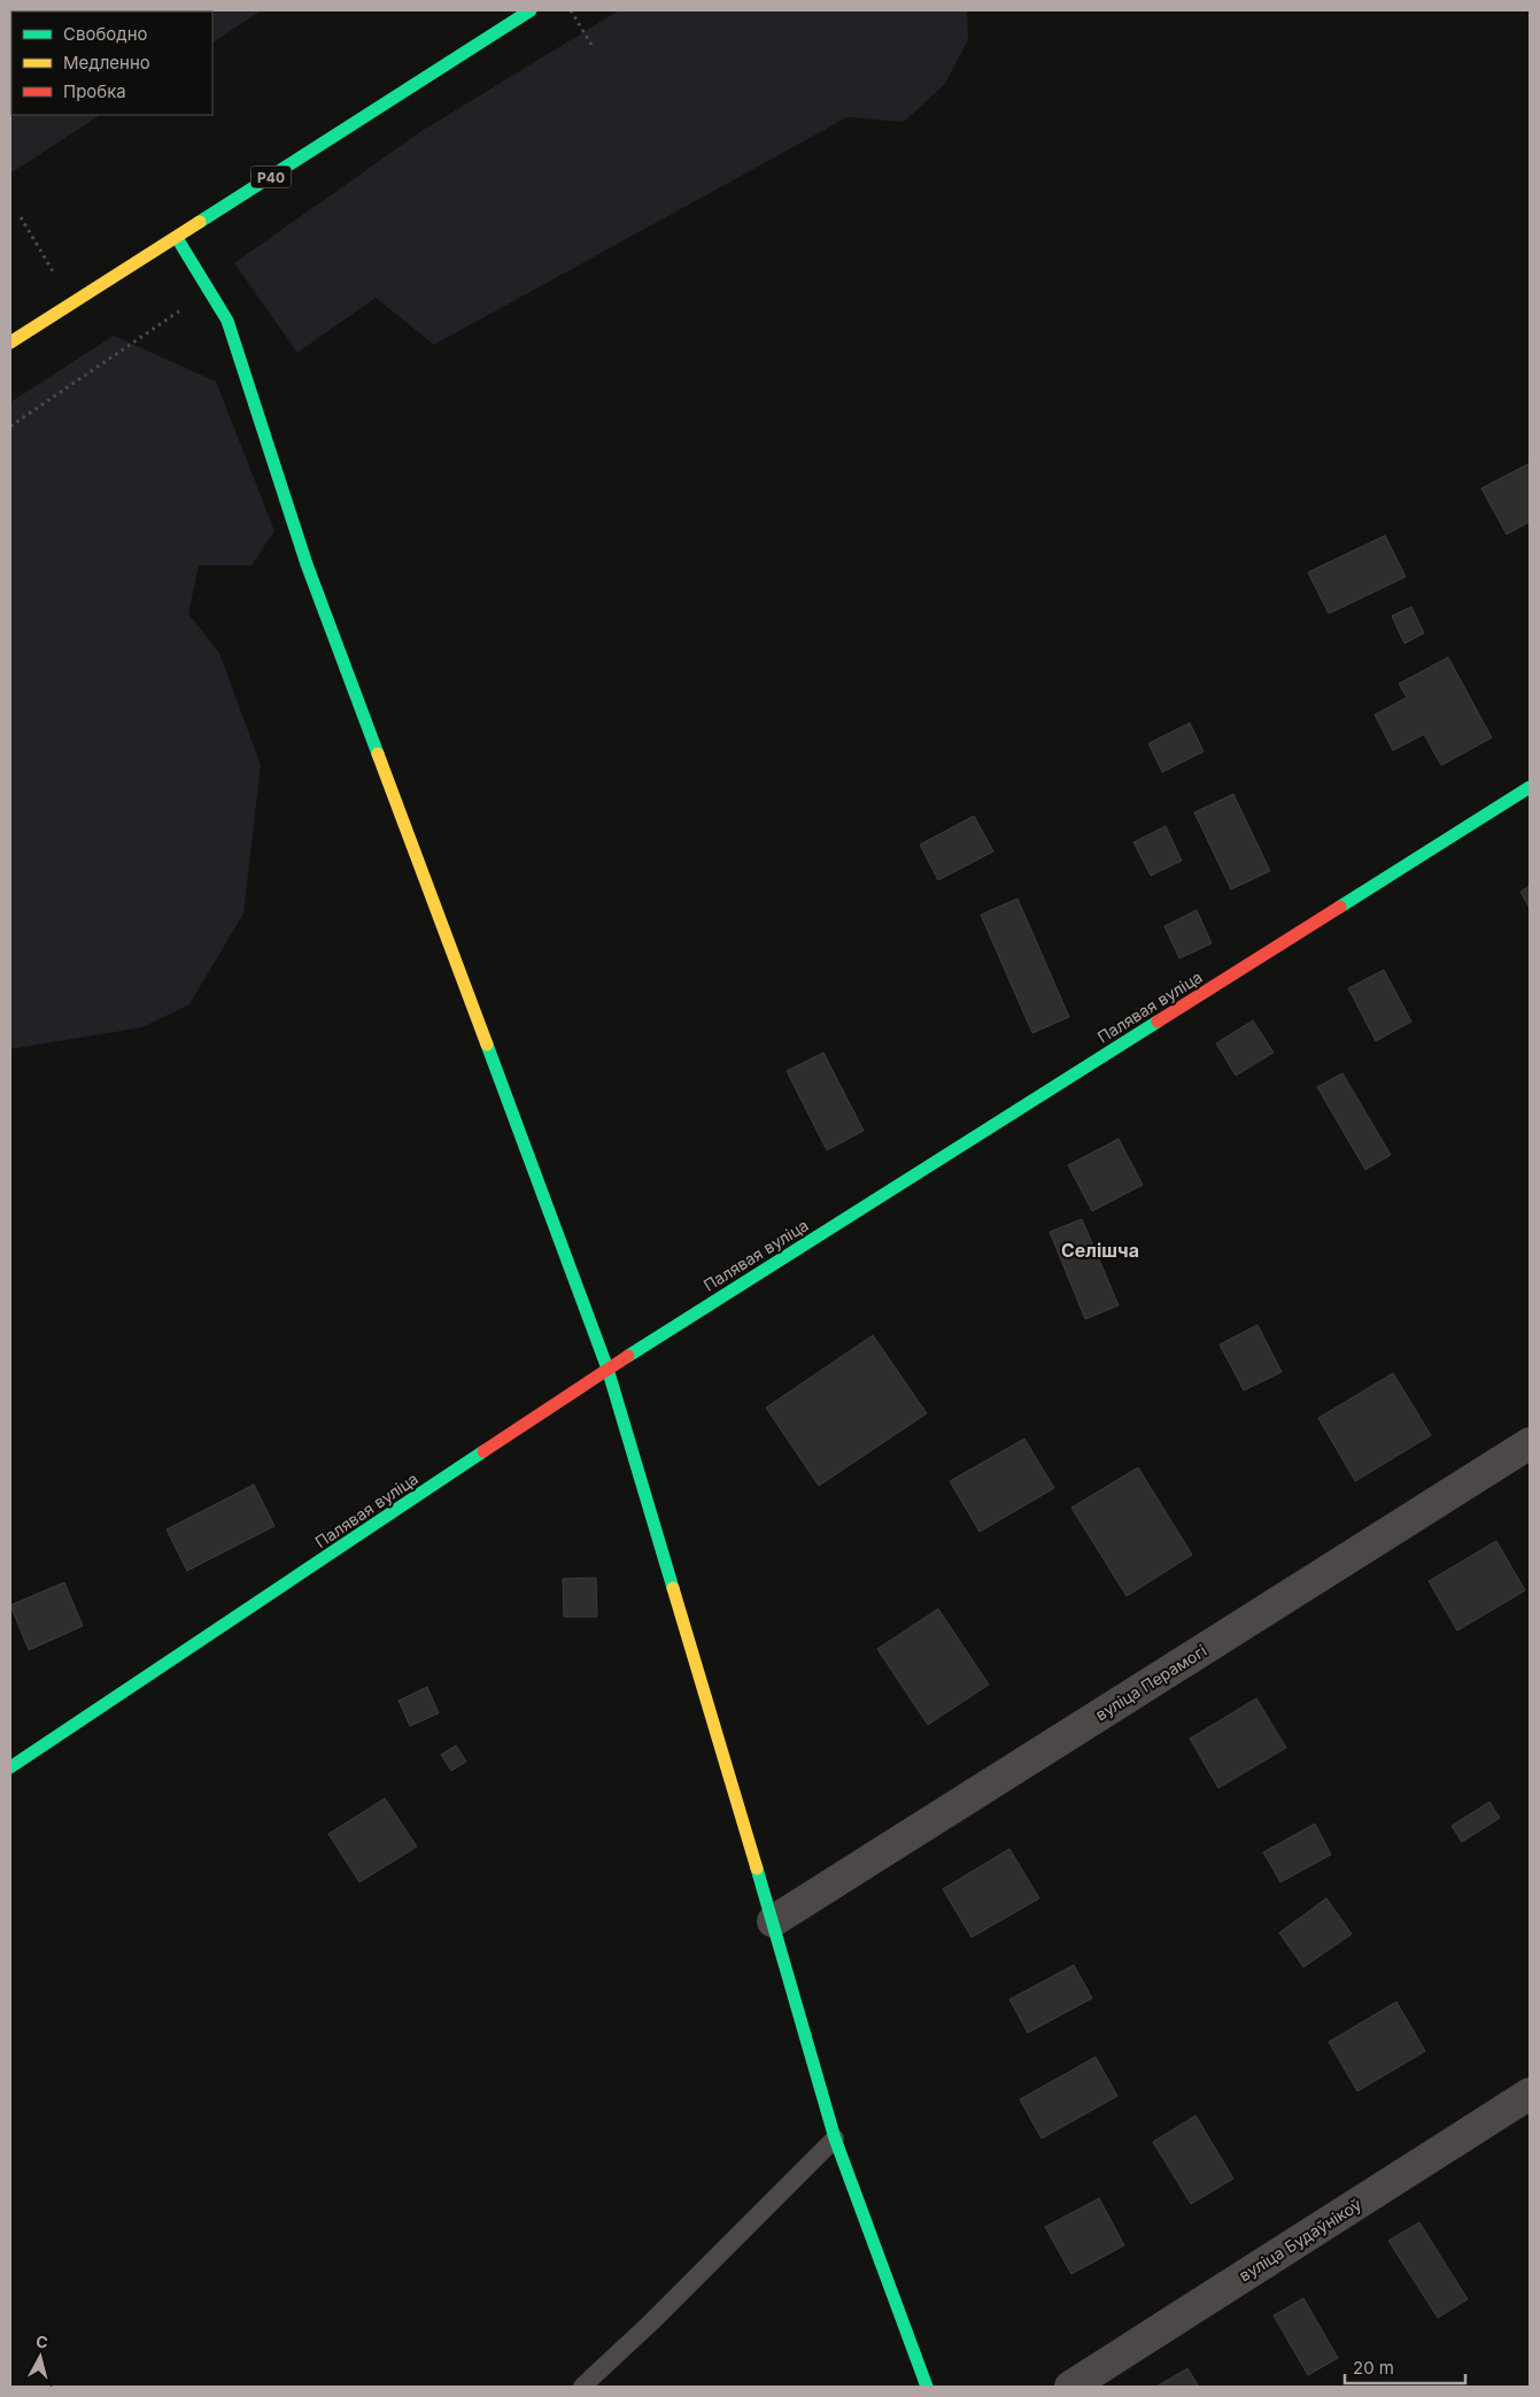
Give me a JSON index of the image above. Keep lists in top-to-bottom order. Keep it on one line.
{"streets":{"street":["Р40","Палявая вуліца","вуліца Перамогі","вуліца Будаўнікоў"]},"districts":["Селішча"],"legend":["Свободно","Медленно","Пробка"],"scale_bar":"20 m","north":"top"}
